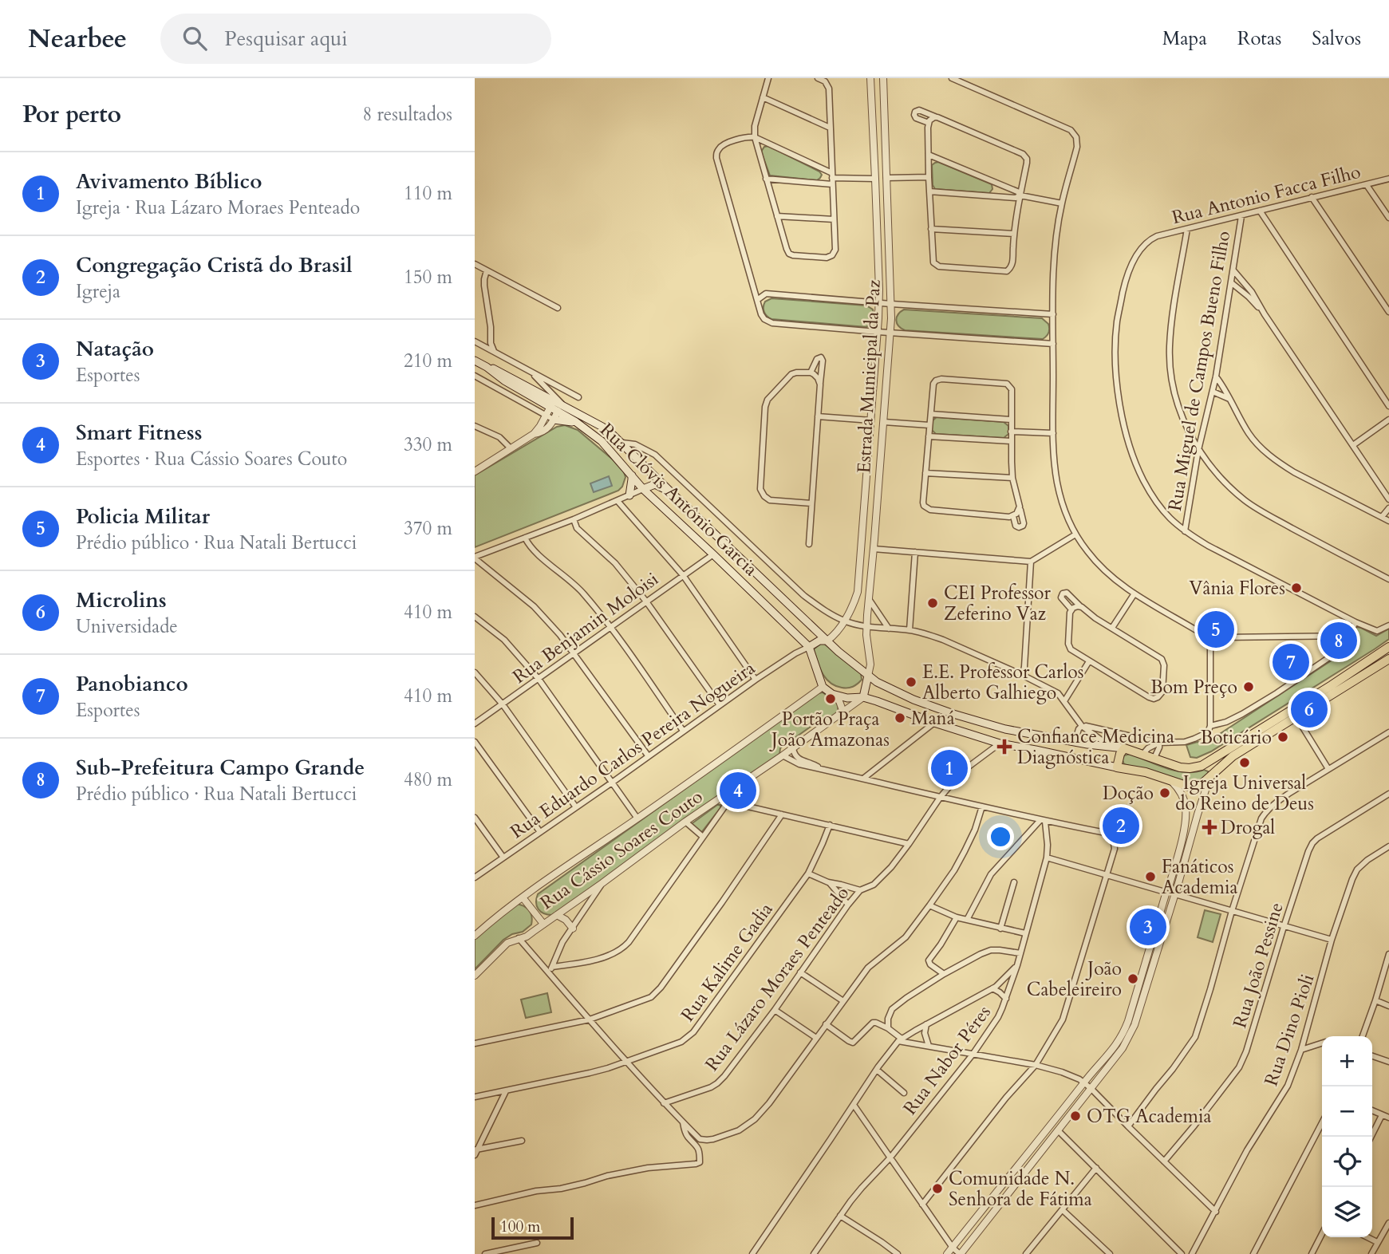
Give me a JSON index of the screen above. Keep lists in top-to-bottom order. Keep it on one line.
{"streets":{"main road":["Rua Clóvis Antônio Garcia"],"street":["Rua Antonio Facca Filho","Rua Miguel de Campos Bueno Filho","Estrada Municipal da Paz","Rua Benjamin Moloisi","Rua Eduardo Carlos Pereira Nogueira","Rua Cássio Soares Couto","Rua Kalime Gadia","Rua João Pessine","Rua Lázaro Moraes Penteado","Rua Dino Pioli","Rua Nabor Péres"]},"crossings":[["Rua Antonio Facca Filho","Rua Miguel de Campos Bueno Filho"],["Estrada Municipal da Paz","Rua Clóvis Antônio Garcia"],["Rua Clóvis Antônio Garcia","Rua Benjamin Moloisi"],["Rua Clóvis Antônio Garcia","Rua Eduardo Carlos Pereira Nogueira"],["Rua Clóvis Antônio Garcia","Rua Cássio Soares Couto"]],"places":{"other":["Vânia Flores","CEI Professor Zeferino Vaz","E.E. Professor Carlos Alberto Galhiego","Bom Preço","Portão Praça João Amazonas","Maná","Boticário","Igreja Universal do Reino de Deus","Doção","Fanáticos Academia","João Cabeleireiro","OTG Academia","Comunidade N. Senhora de Fátima"],"health":["Confiance Medicina Diagnóstica","Drogal"]},"scale_bar":"100 m","page":{"header":"Nearbee","search":"Pesquisar aqui","nav":["Mapa","Rotas","Salvos"],"heading":["Por perto","8 resultados"],"list":[{"mark":"1","name":"Avivamento Bíblico","note":"Igreja · Rua Lázaro Moraes Penteado","value":"110 m"},{"mark":"2","name":"Congregação Cristã do Brasil","note":"Igreja","value":"150 m"},{"mark":"3","name":"Natação","note":"Esportes","value":"210 m"},{"mark":"4","name":"Smart Fitness","note":"Esportes · Rua Cássio Soares Couto","value":"330 m"},{"mark":"5","name":"Policia Militar","note":"Prédio público · Rua Natali Bertucci","value":"370 m"},{"mark":"6","name":"Microlins","note":"Universidade","value":"410 m"},{"mark":"7","name":"Panobianco","note":"Esportes","value":"410 m"},{"mark":"8","name":"Sub-Prefeitura Campo Grande","note":"Prédio público · Rua Natali Bertucci","value":"480 m"}],"pins":["5","8","7","6","1","4","2","3"],"map_buttons":["+","−"],"scale":"100 m"}}
